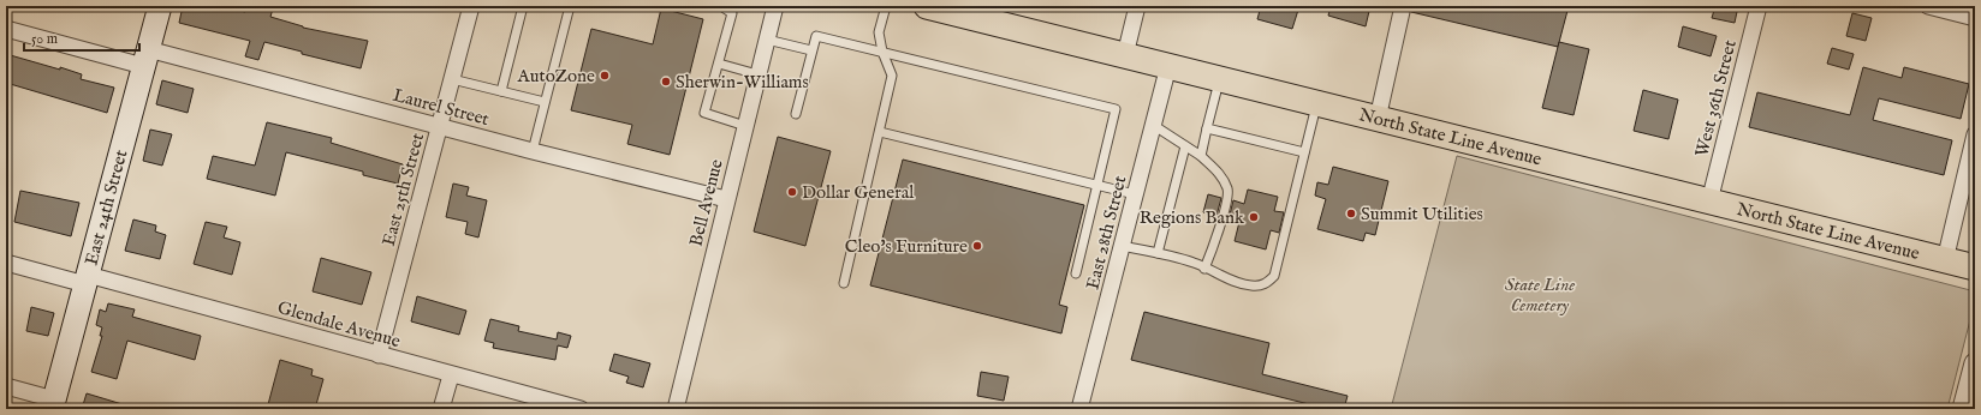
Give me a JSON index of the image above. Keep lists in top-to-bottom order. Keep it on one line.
{"streets":{"main road":["North State Line Avenue","East 24th Street"],"street":["West 36th Street","Laurel Street","East 25th Street","Bell Avenue","East 28th Street","Glendale Avenue"]},"crossings":[["West 36th Street","North State Line Avenue"],["Laurel Street","East 25th Street"],["Laurel Street","Bell Avenue"],["Laurel Street","East 24th Street"],["North State Line Avenue","East 28th Street"],["East 25th Street","Glendale Avenue"],["East 24th Street","Glendale Avenue"]],"parks":["State Line Cemetery"],"places":["AutoZone","Sherwin-Williams","Dollar General","Summit Utilities","Regions Bank","Cleo's Furniture"],"scale_bar":"50 m"}
